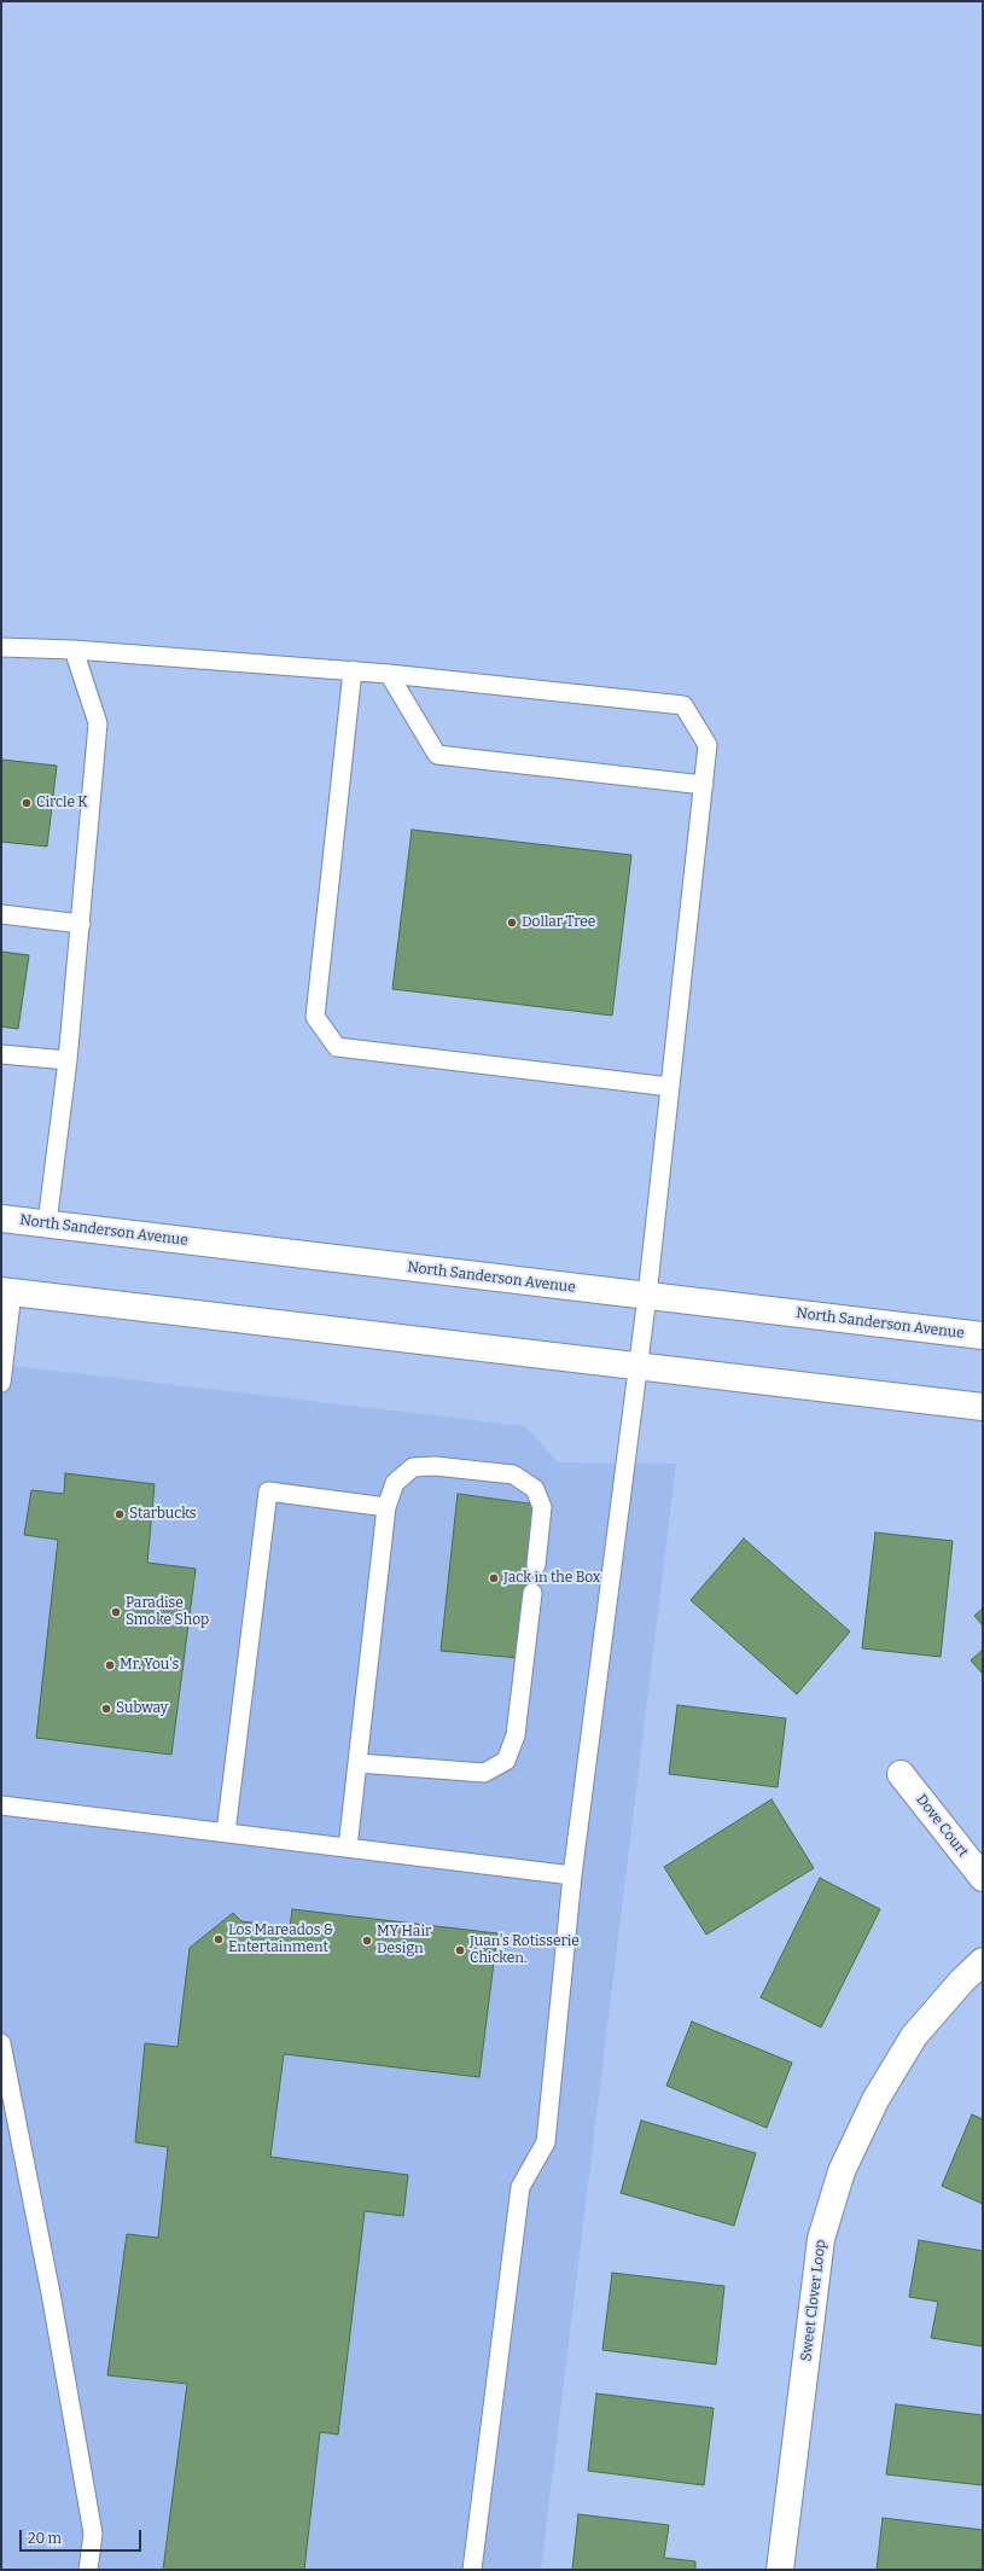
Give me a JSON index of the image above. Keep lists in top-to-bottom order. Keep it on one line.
{"streets":{"main road":["North Sanderson Avenue","Dove Court","Sweet Clover Loop"]},"places":["Circle K","Dollar Tree","Starbucks","Jack in the Box","Paradise Smoke Shop","Mr. You's","Subway","Los Mareados & Entertainment","MY Hair Design","Juan's Rotisserie Chicken."],"scale_bar":"20 m"}
